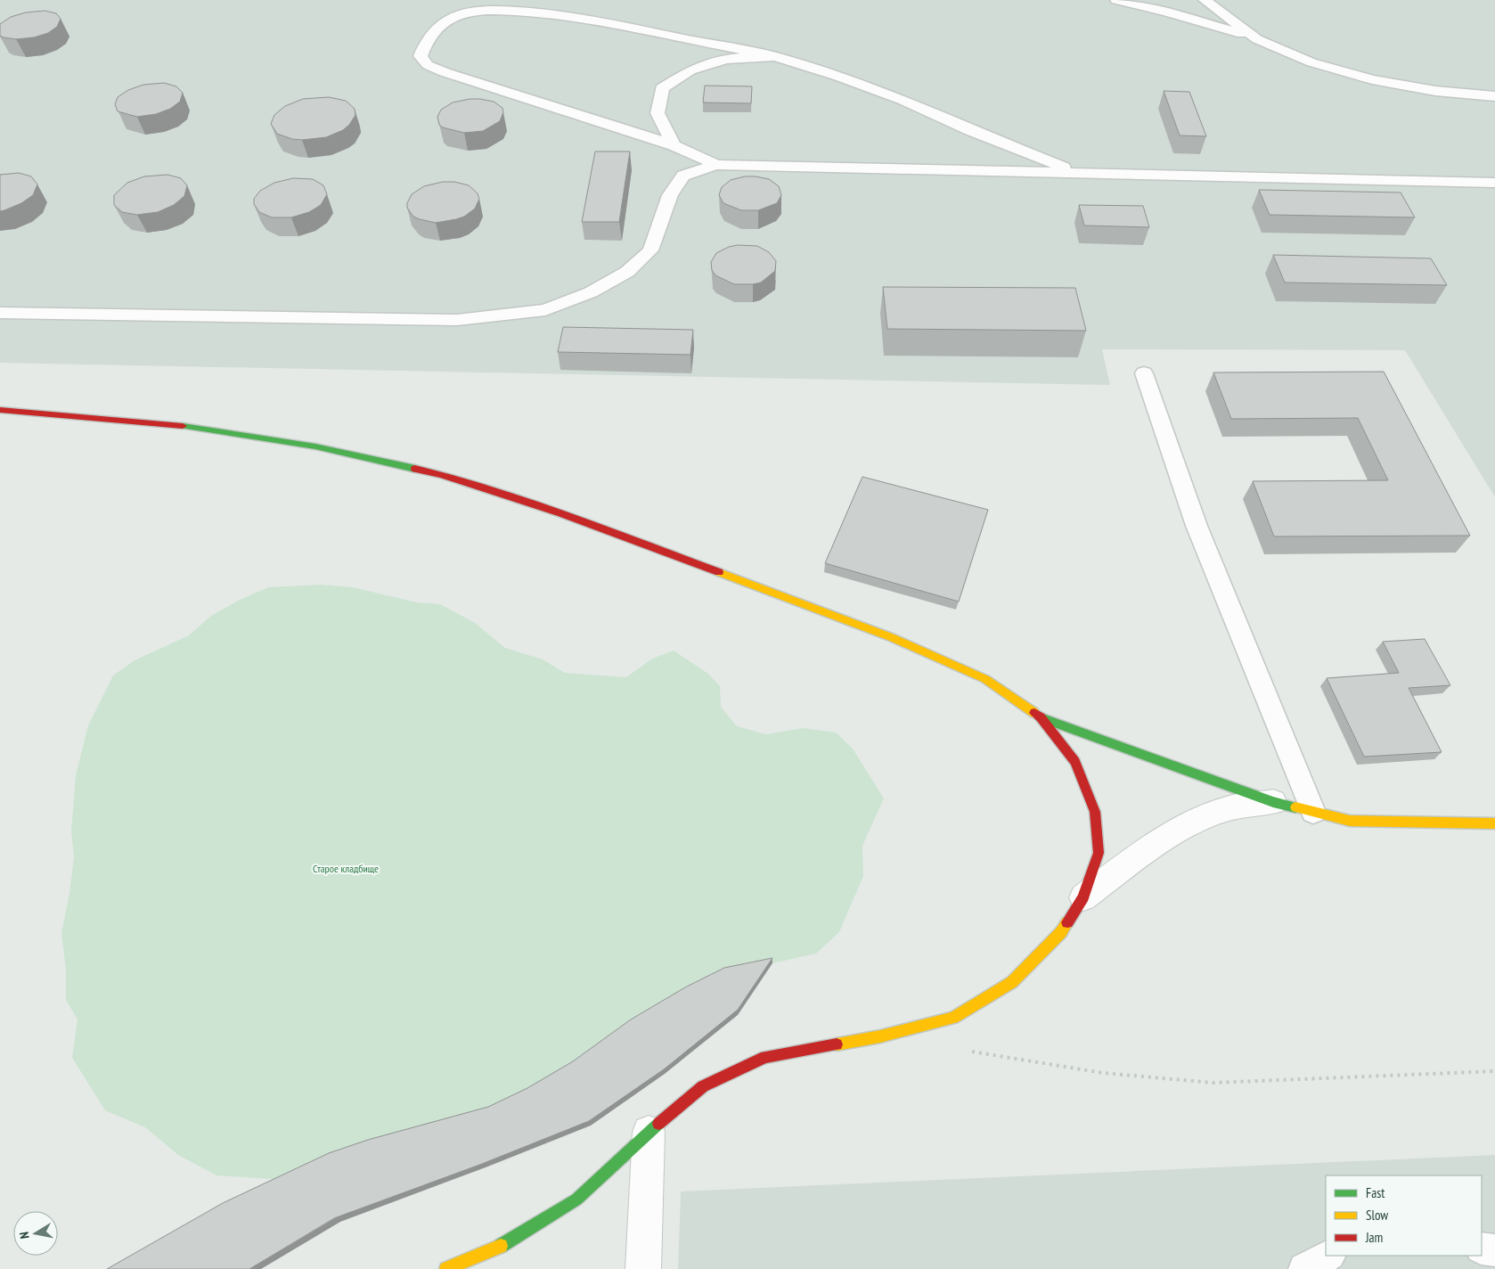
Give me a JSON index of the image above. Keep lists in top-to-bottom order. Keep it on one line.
{"parks":["Старое кладбище"],"legend":["Fast","Slow","Jam"],"north":"left"}
